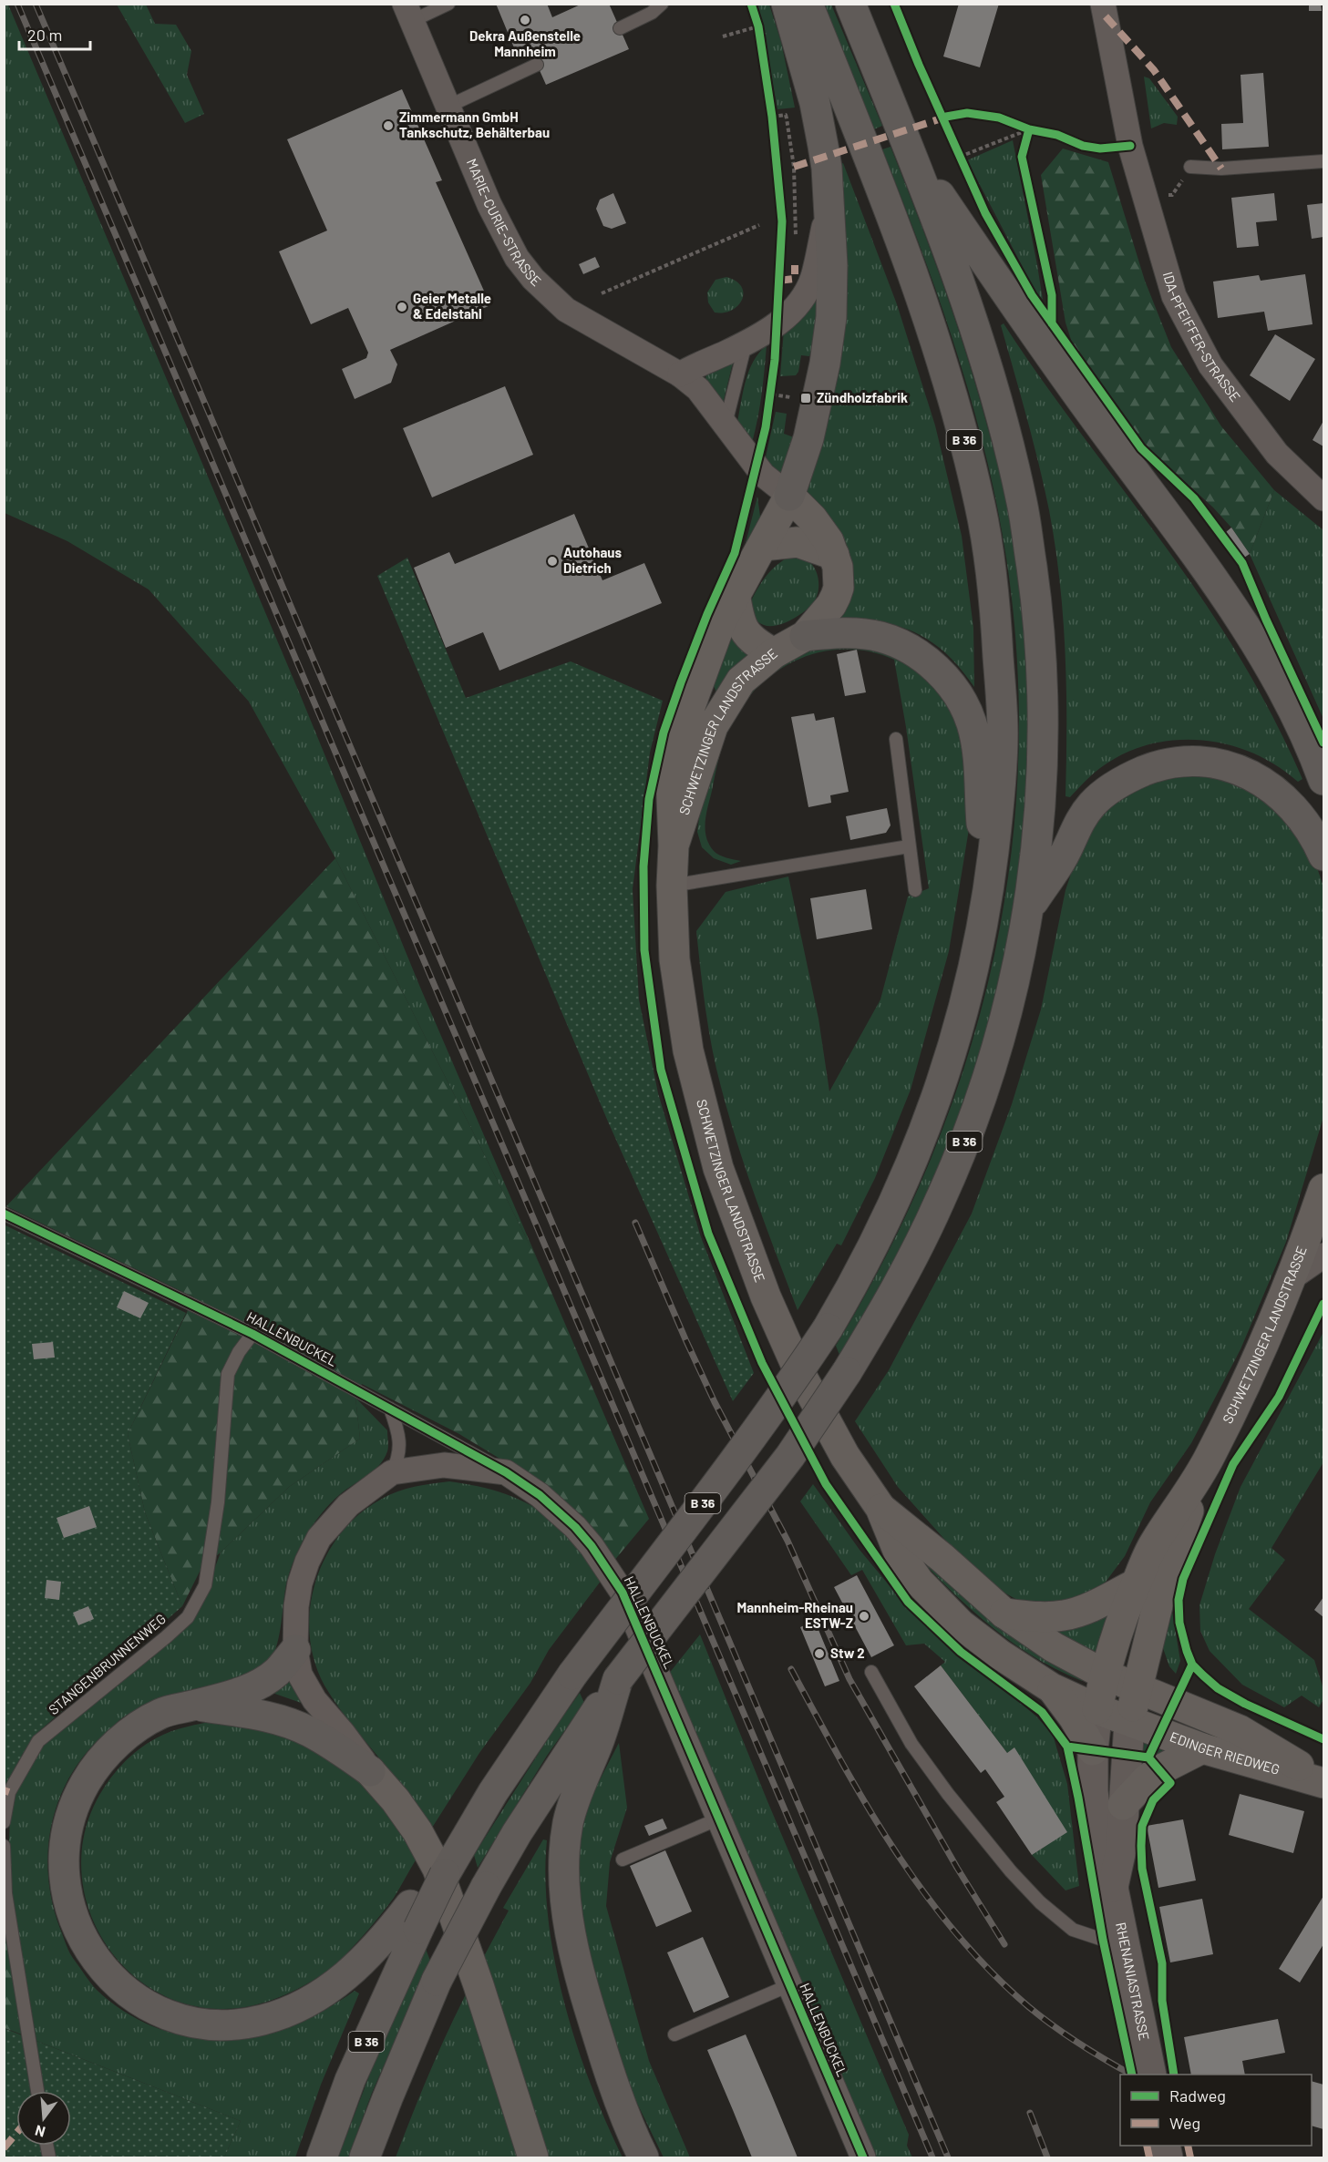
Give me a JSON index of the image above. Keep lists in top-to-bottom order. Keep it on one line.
{"streets":{"highway":["B 36"],"main road":["SCHWETZINGER LANDSTRASSE","EDINGER RIEDWEG","RHENANIASTRASSE"],"street":["MARIE-CURIE-STRASSE","IDA-PFEIFFER-STRASSE","HALLENBUCKEL"],"lane":["STANGENBRUNNENWEG"]},"crossings":[["MARIE-CURIE-STRASSE","SCHWETZINGER LANDSTRASSE"],["SCHWETZINGER LANDSTRASSE","EDINGER RIEDWEG"],["SCHWETZINGER LANDSTRASSE","RHENANIASTRASSE"],["HALLENBUCKEL","STANGENBRUNNENWEG"],["EDINGER RIEDWEG","RHENANIASTRASSE"]],"places":{"other":["Dekra Außenstelle Mannheim","Zimmermann GmbH Tankschutz, Behälterbau","Geier Metalle & Edelstahl","Autohaus Dietrich","Mannheim-Rheinau ESTW-Z","Stw 2"],"transit":["Zündholzfabrik"]},"legend":["Radweg","Weg"],"scale_bar":"20 m","north":"bottom"}
